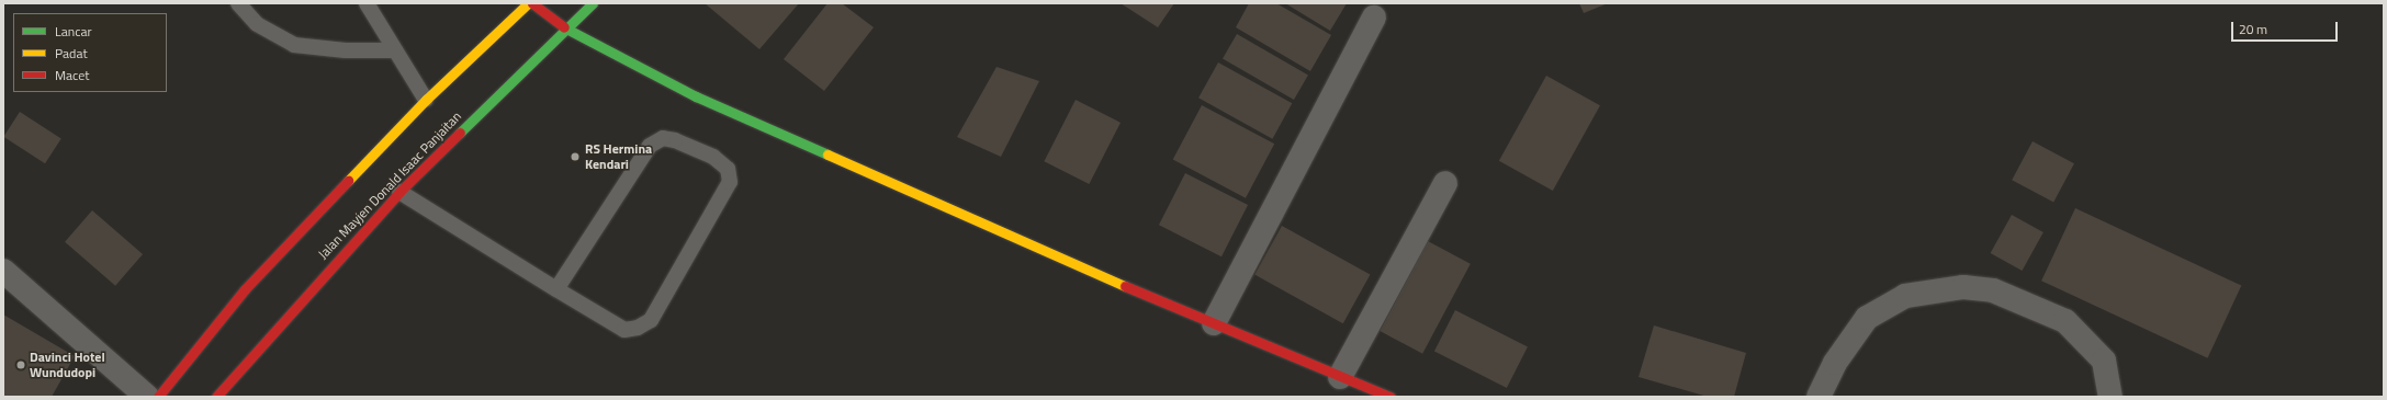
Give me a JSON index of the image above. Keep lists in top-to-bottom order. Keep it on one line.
{"streets":{"main road":["Jalan Mayjen Donald Isaac Panjaitan"]},"places":["RS Hermina Kendari","Davinci Hotel Wundudopi"],"legend":["Lancar","Padat","Macet"],"scale_bar":"20 m"}
